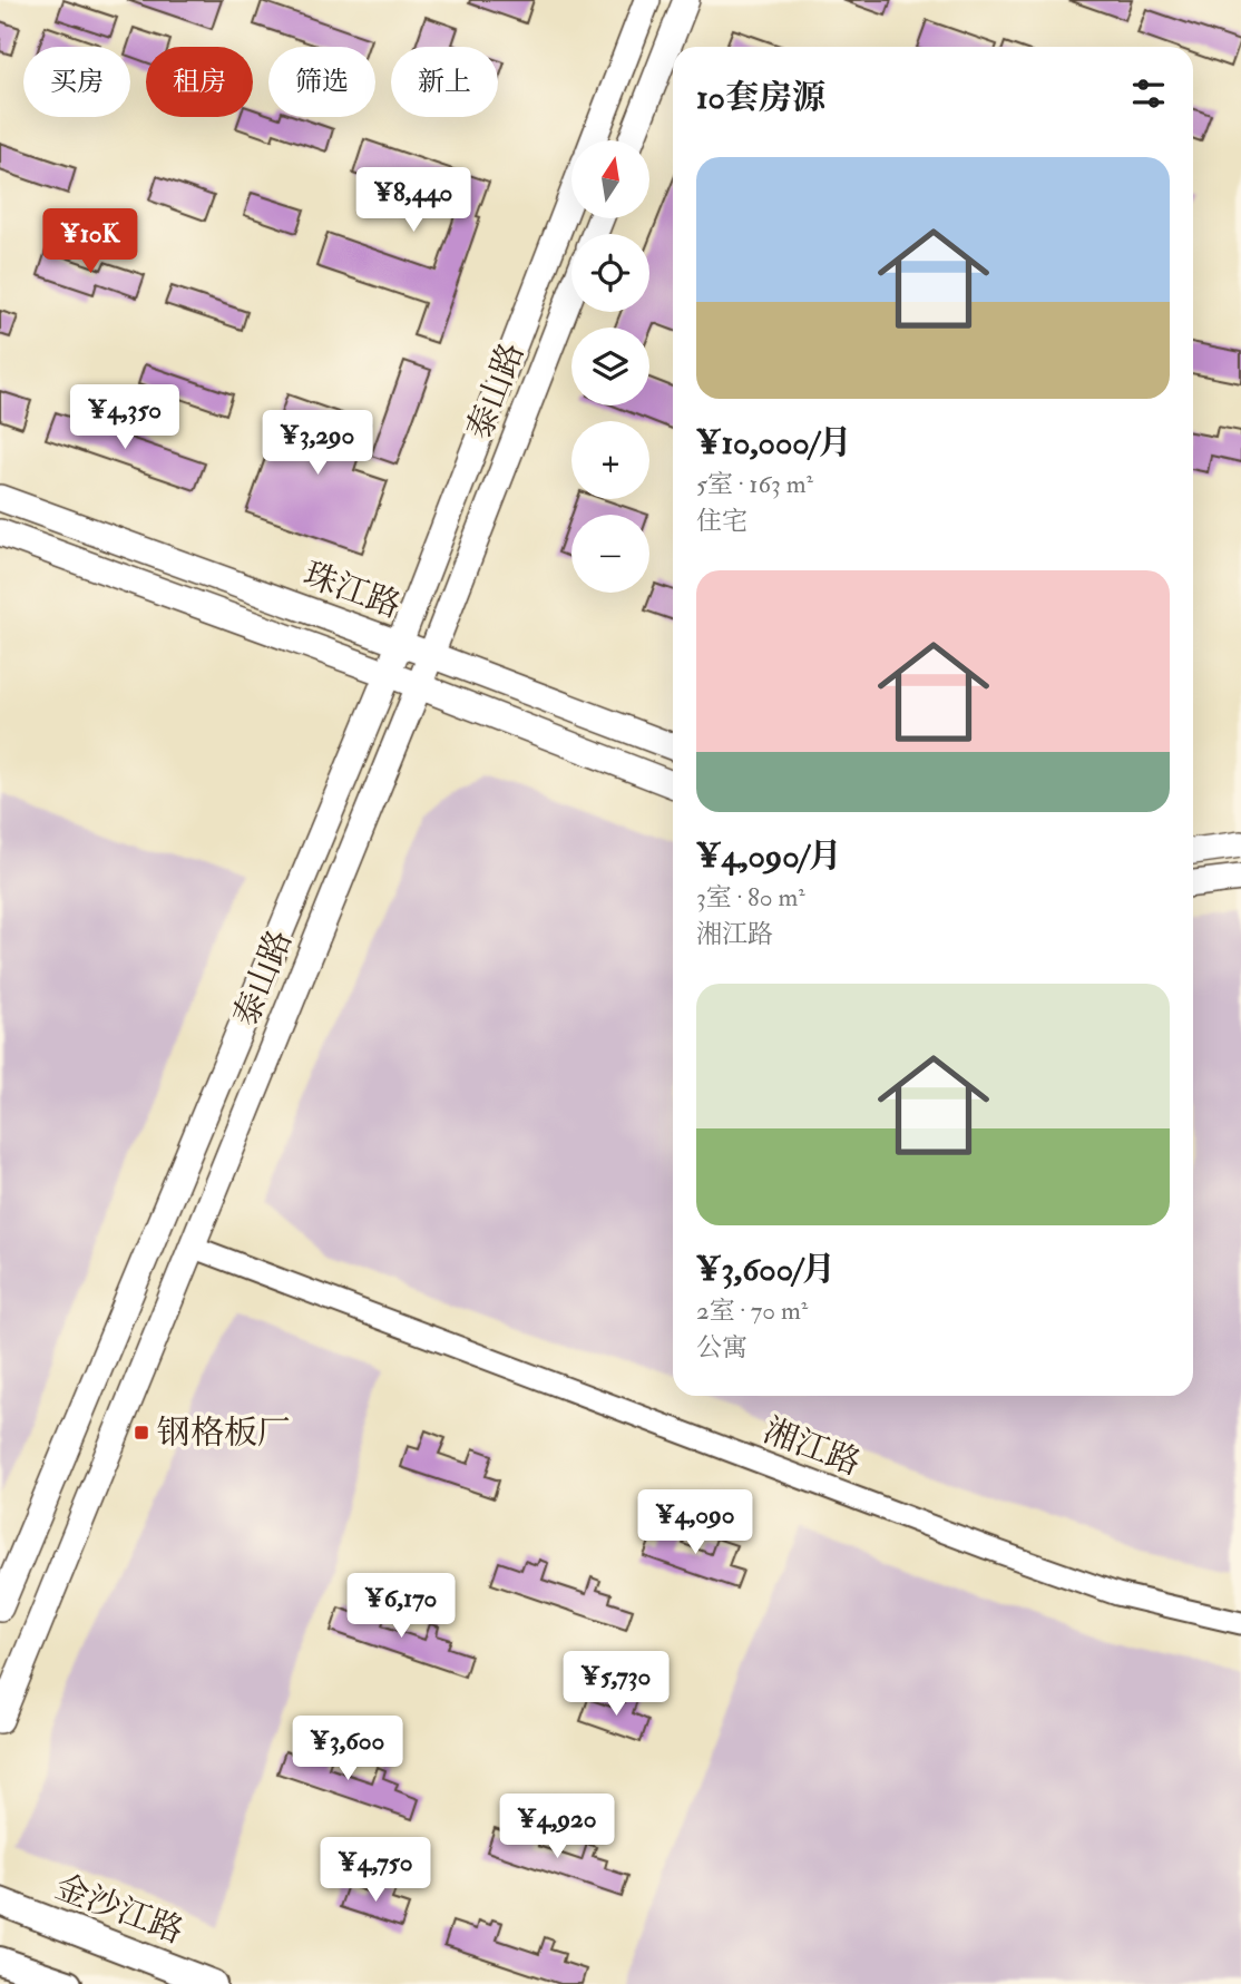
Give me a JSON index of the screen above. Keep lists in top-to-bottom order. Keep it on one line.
{"streets":{"main road":["泰山路","珠江路","金沙江路"],"street":["湘江路"]},"crossings":[["泰山路","珠江路"],["泰山路","湘江路"]],"places":{"transit":["钢格板厂"]},"north":"top","page":{"chip":["买房","租房","筛选","新上"],"heading":"10套房源","map_buttons":["+","−"],"list":[{"name":"¥10,000/月","note":"5室 · 163 m² · 住宅"},{"name":"¥4,090/月","note":"3室 · 80 m² · 湘江路"},{"name":"¥3,600/月","note":"2室 · 70 m² · 公寓"}],"price":["¥8,440","¥10K","¥4,350","¥3,290","¥4,090","¥6,170","¥5,730","¥3,600","¥4,920","¥4,750"]}}
